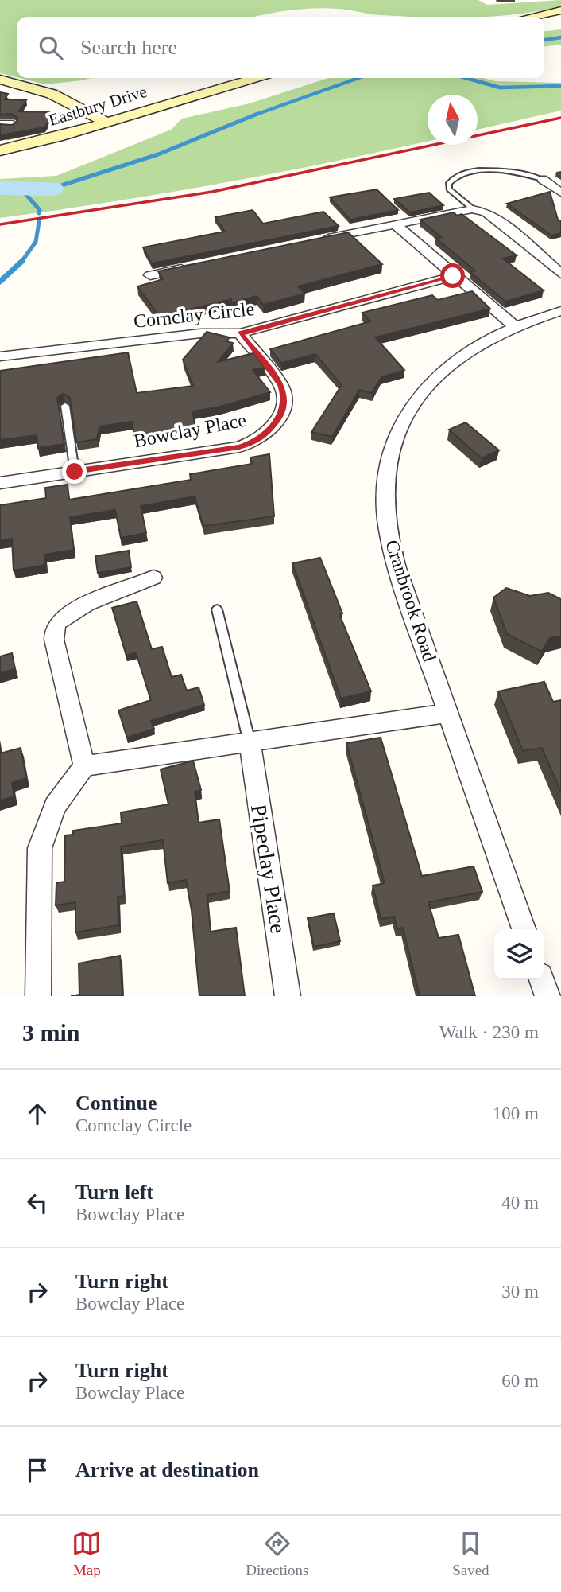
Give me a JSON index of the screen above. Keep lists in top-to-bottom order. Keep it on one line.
{"streets":{"street":["Eastbury Drive","Cornclay Circle","Bowclay Place","Cranbrook Road","Pipeclay Place"]},"crossings":[["Cornclay Circle","Bowclay Place"]],"north":"top","page":{"search":"Search here","heading":["3 min","Walk · 230 m"],"list":[["Continue","Cornclay Circle","100 m"],["Turn left","Bowclay Place","40 m"],["Turn right","Bowclay Place","30 m"],["Turn right","Bowclay Place","60 m"],"Arrive at destination"],"nav":["Map","Directions","Saved"]}}
